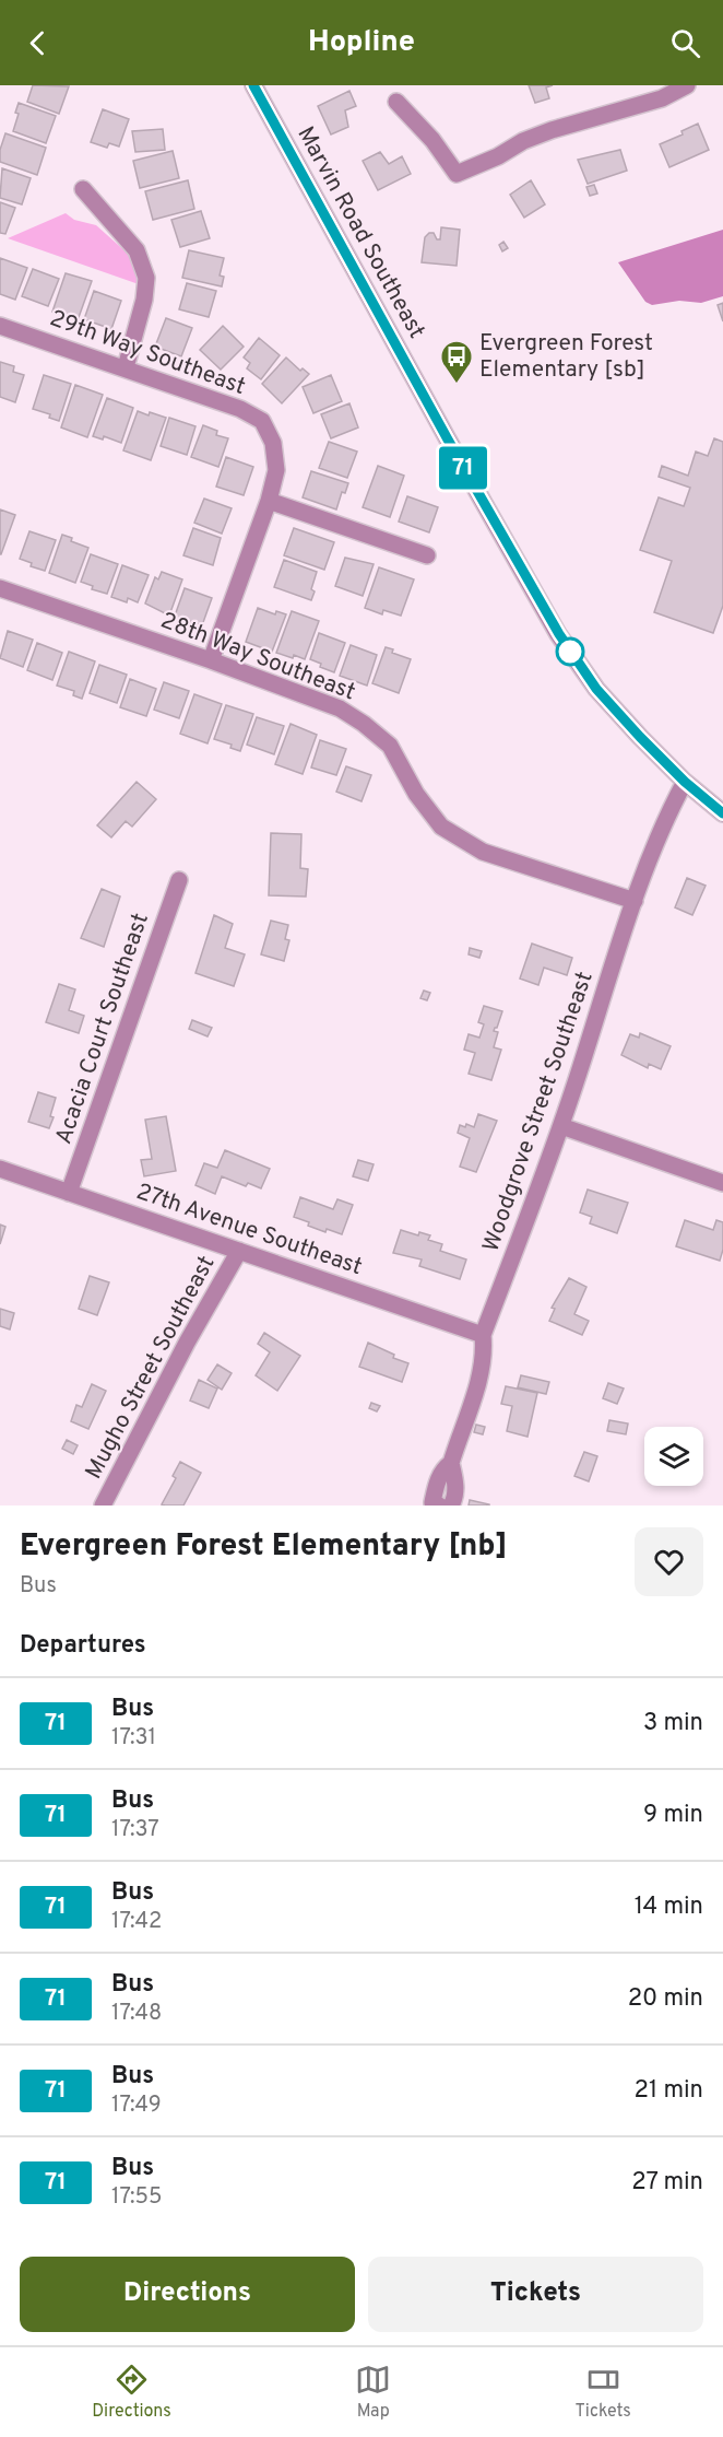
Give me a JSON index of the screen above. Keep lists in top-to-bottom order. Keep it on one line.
{"streets":{"street":["Marvin Road Southeast","29th Way Southeast","28th Way Southeast","Acacia Court Southeast","Woodgrove Street Southeast","27th Avenue Southeast","Mugho Street Southeast"]},"crossings":[["Marvin Road Southeast","Woodgrove Street Southeast"],["29th Way Southeast","28th Way Southeast"],["28th Way Southeast","Woodgrove Street Southeast"],["Acacia Court Southeast","27th Avenue Southeast"],["Woodgrove Street Southeast","27th Avenue Southeast"],["27th Avenue Southeast","Mugho Street Southeast"]],"places":{"bus stop":["Evergreen Forest Elementary [sb]"]},"lines":["bus line 71"],"page":{"header":"Hopline","on_map":"71","heading":[["Evergreen Forest Elementary [nb]","Bus"],"Departures"],"list":[{"mark":"71","name":"Bus","note":"17:31","value":"3 min"},{"mark":"71","name":"Bus","note":"17:37","value":"9 min"},{"mark":"71","name":"Bus","note":"17:42","value":"14 min"},{"mark":"71","name":"Bus","note":"17:48","value":"20 min"},{"mark":"71","name":"Bus","note":"17:49","value":"21 min"},{"mark":"71","name":"Bus","note":"17:55","value":"27 min"}],"buttons":["Directions","Tickets"],"tabs":["Directions","Map","Tickets"]}}
